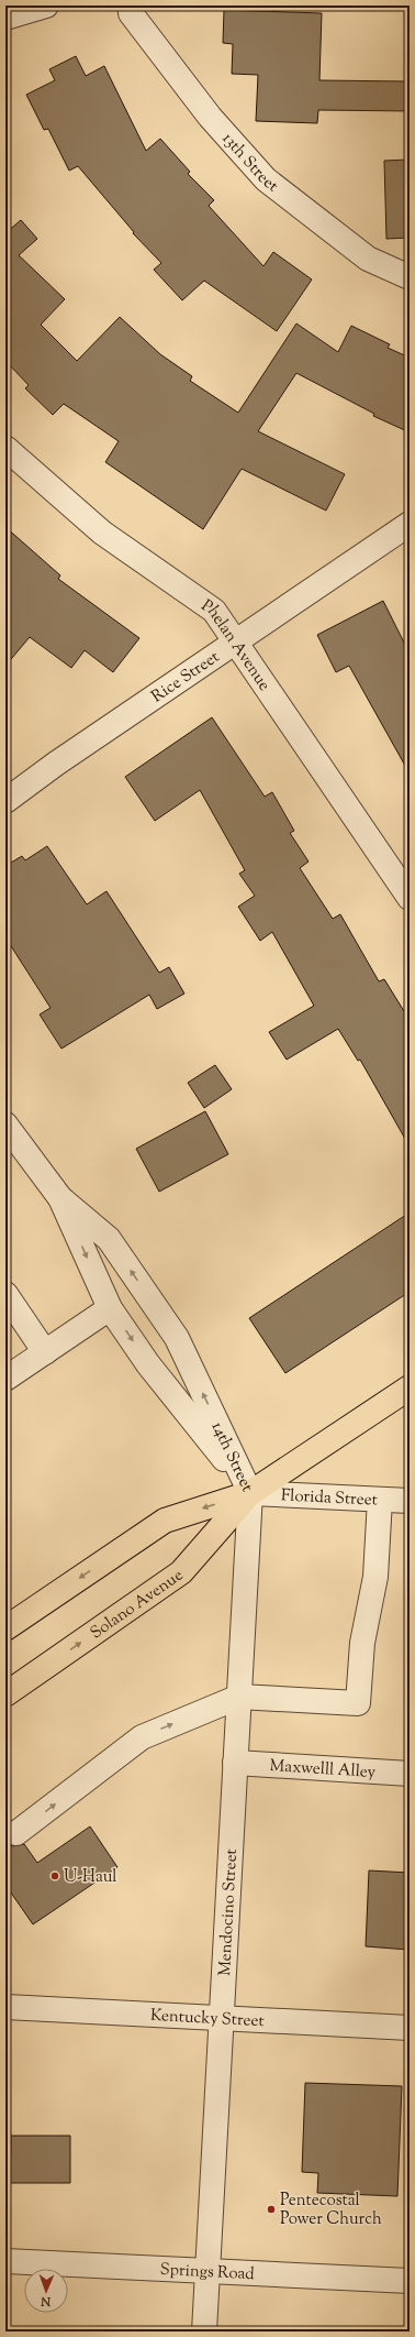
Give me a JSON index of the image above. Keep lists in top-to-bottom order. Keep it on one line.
{"streets":{"main road":["Solano Avenue"],"street":["13th Street","Phelan Avenue","Rice Street","14th Street","Florida Street","Maxwelll Alley","Mendocino Street","Kentucky Street","Springs Road"]},"crossings":[["Phelan Avenue","Rice Street"],["14th Street","Florida Street"],["14th Street","Solano Avenue"],["14th Street","Mendocino Street"],["Florida Street","Solano Avenue"],["Florida Street","Mendocino Street"],["Solano Avenue","Mendocino Street"],["Maxwelll Alley","Mendocino Street"],["Mendocino Street","Kentucky Street"],["Mendocino Street","Springs Road"]],"places":["U-Haul","Pentecostal Power Church"],"north":"bottom"}
